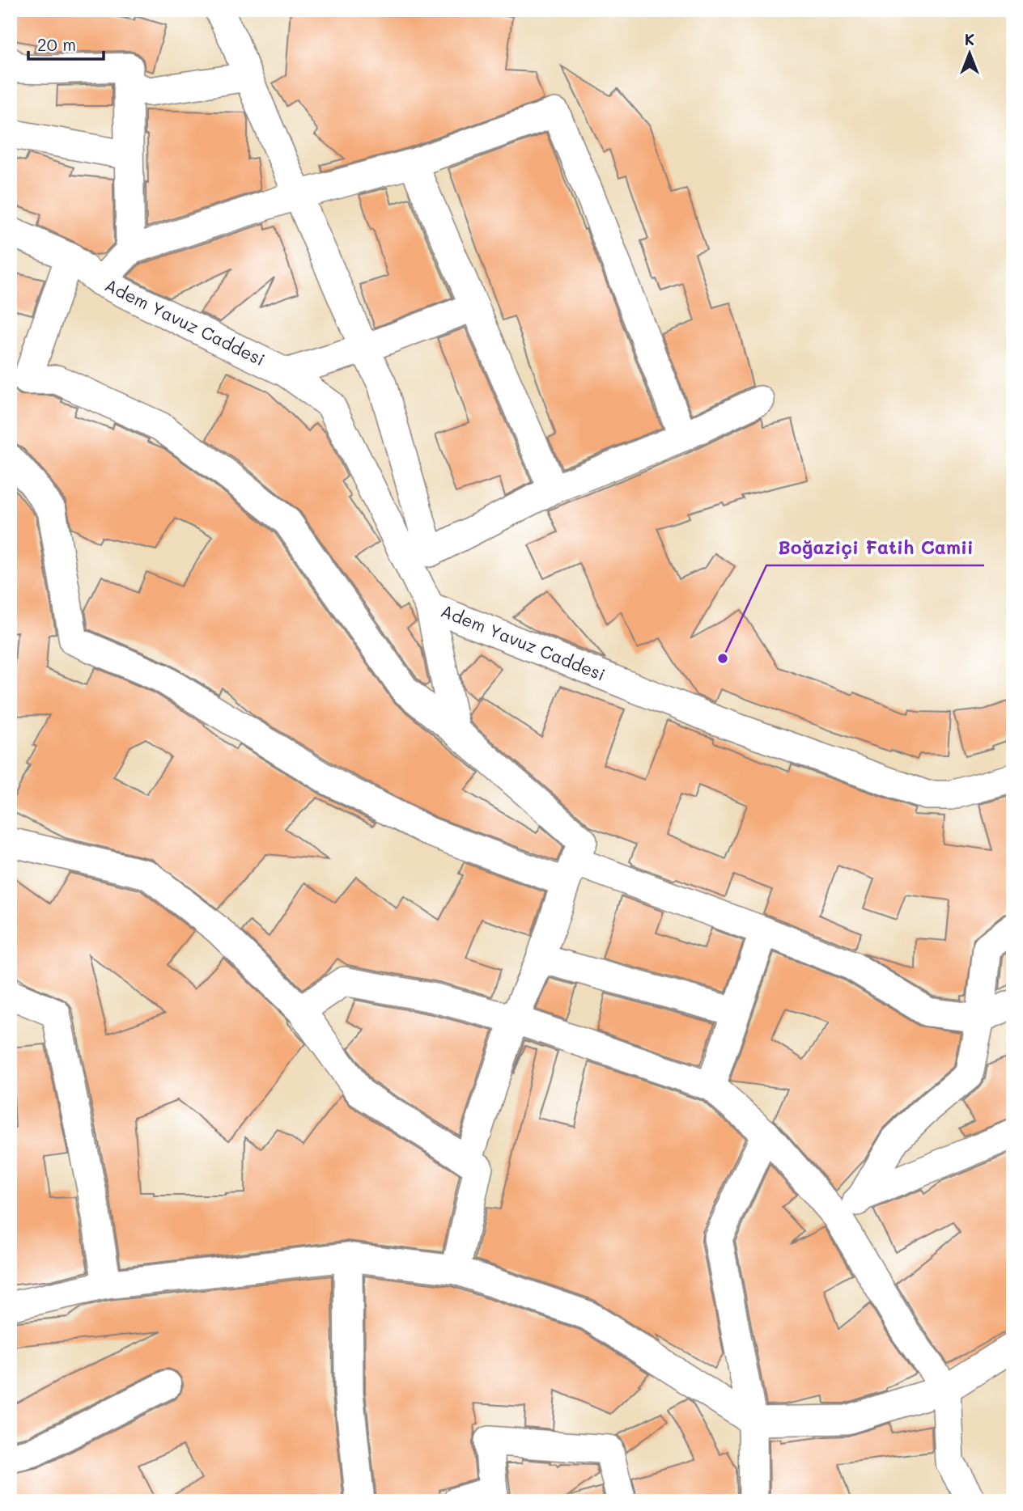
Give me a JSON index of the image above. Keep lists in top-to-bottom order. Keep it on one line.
{"streets":{"street":["Adem Yavuz Caddesi"]},"places":["Boğaziçi Fatih Camii"],"scale_bar":"20 m","north":"top"}
